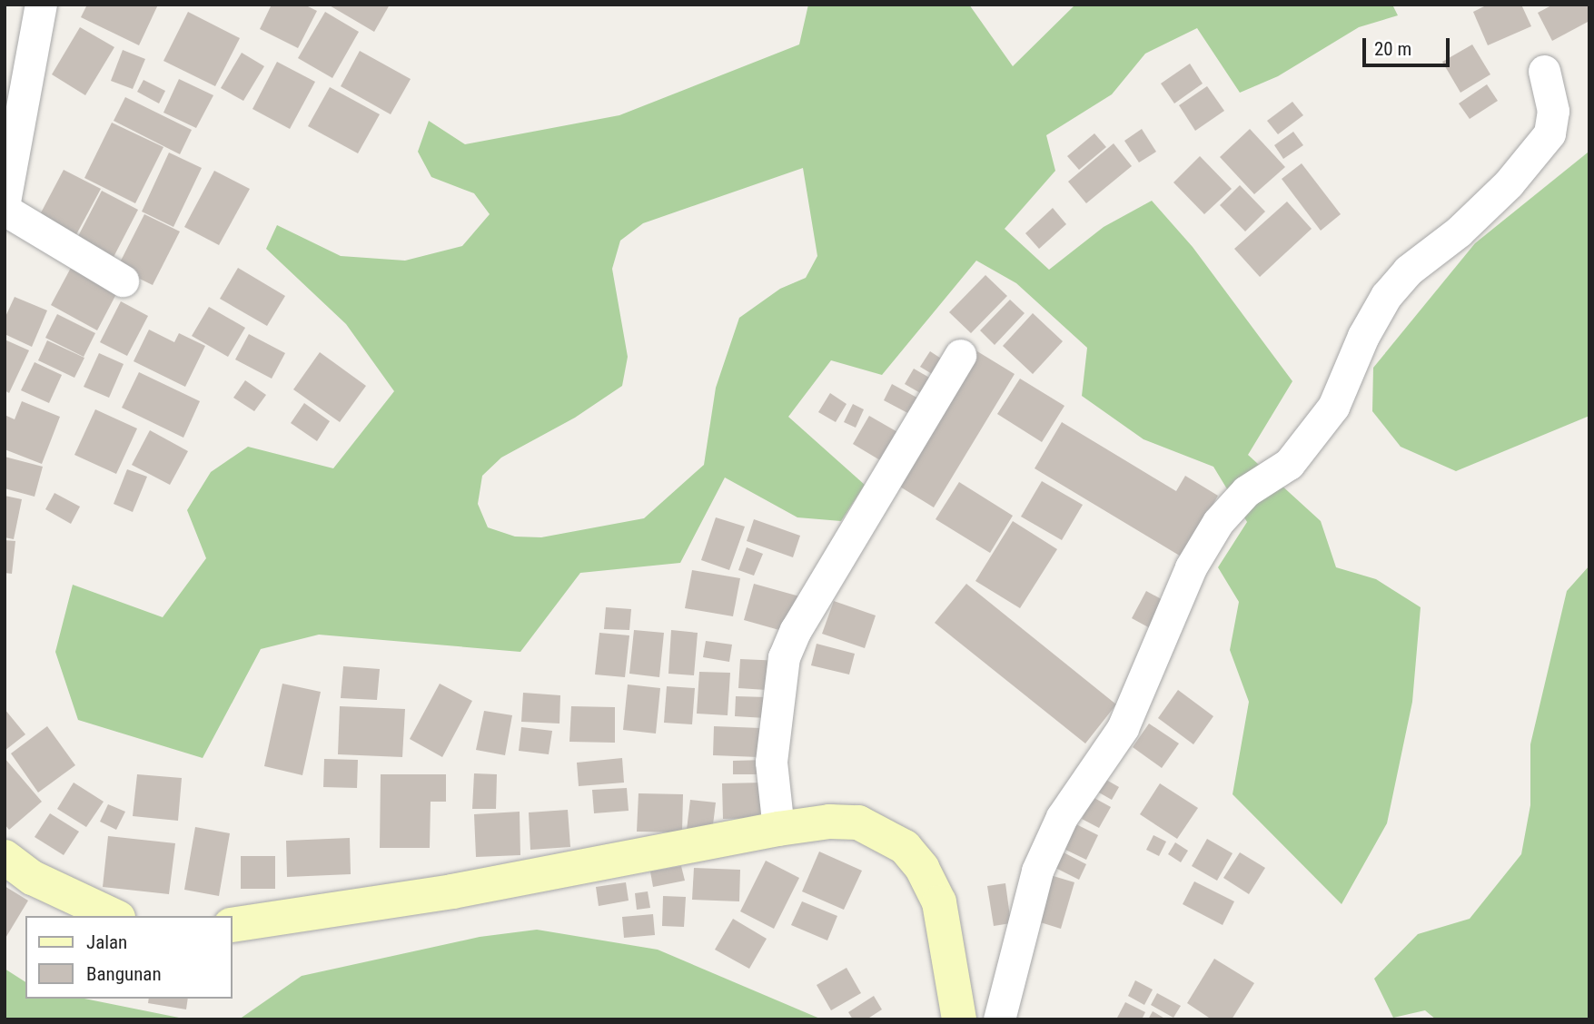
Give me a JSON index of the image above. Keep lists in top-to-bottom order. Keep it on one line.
{"legend":["Jalan","Bangunan"],"scale_bar":"20 m"}
